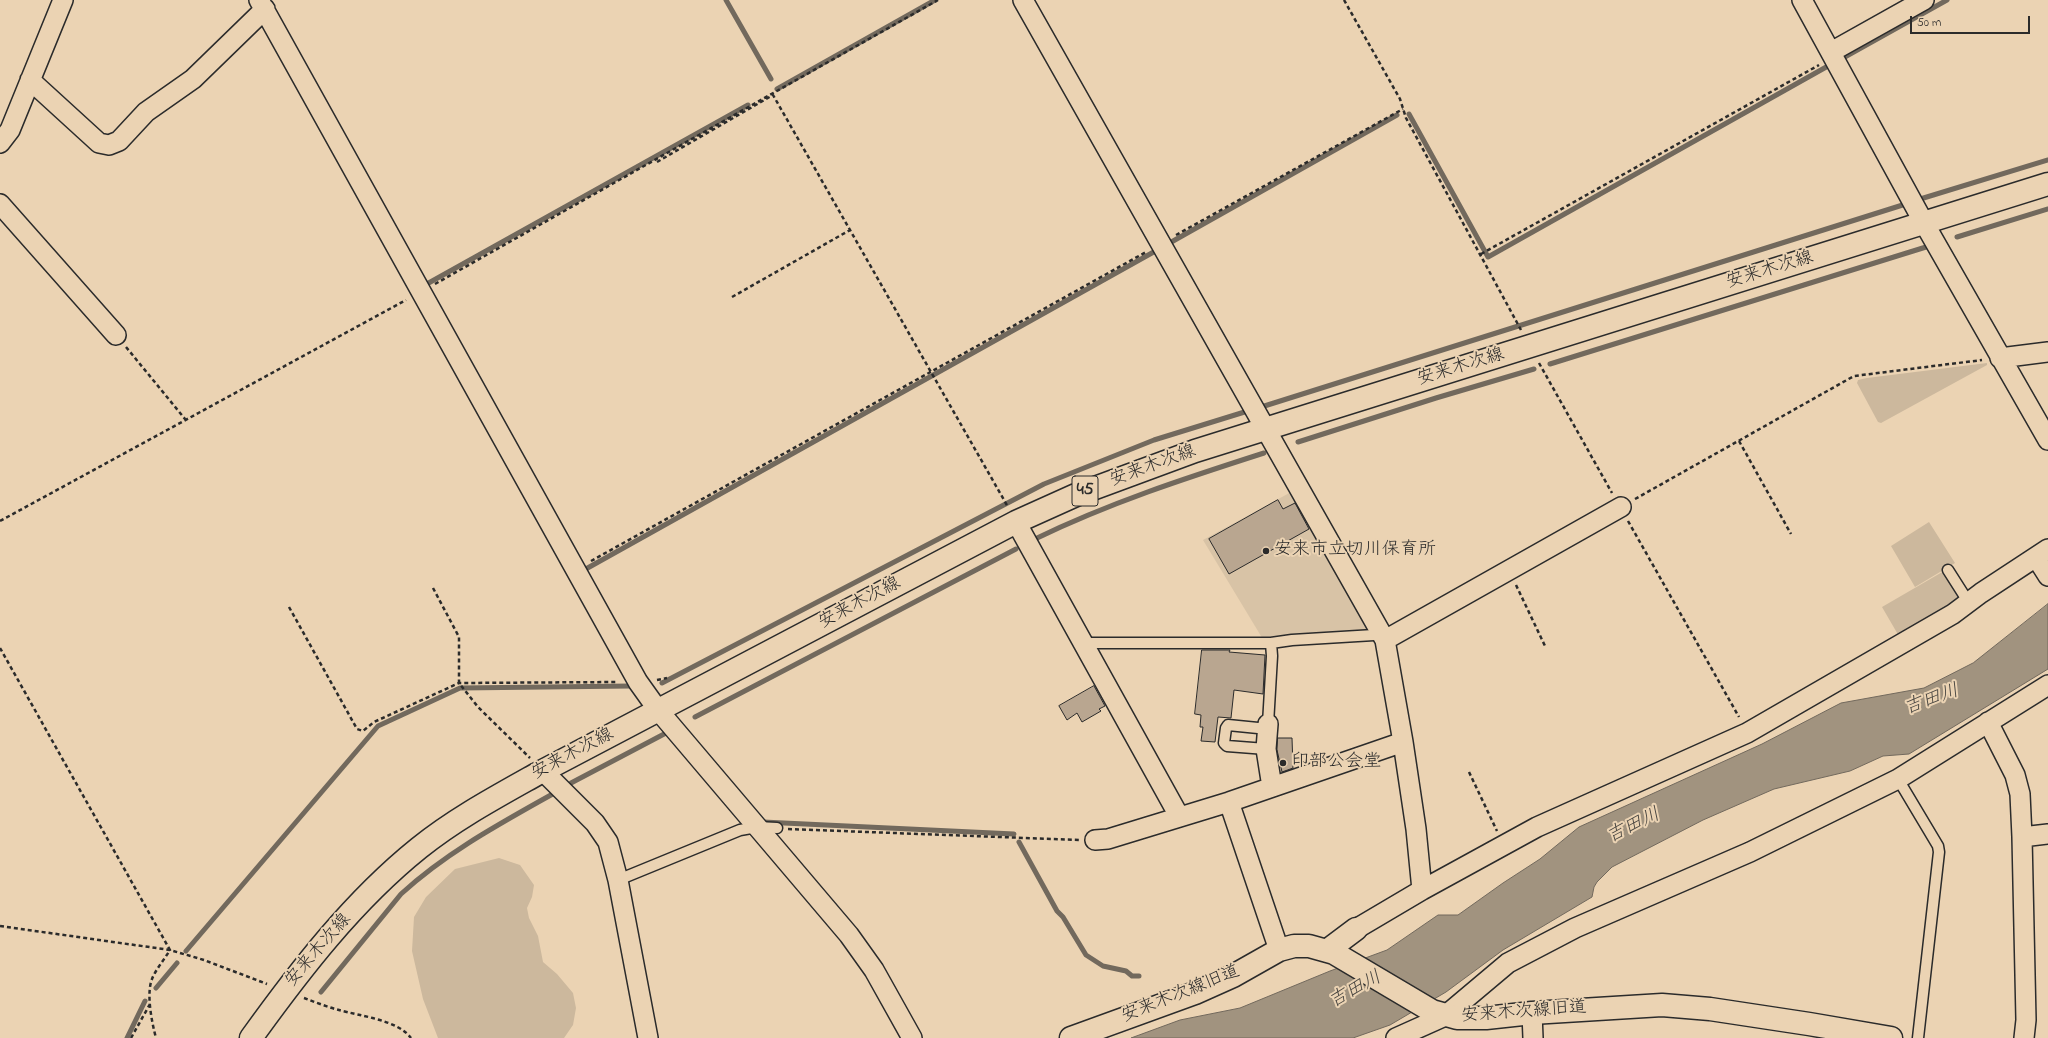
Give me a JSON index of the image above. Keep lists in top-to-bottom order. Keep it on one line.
{"streets":{"main road":["安来木次線","45","安来木次線旧道"]},"water":["吉田川"],"places":["安来市立切川保育所","印部公会堂"],"scale_bar":"50 m"}
